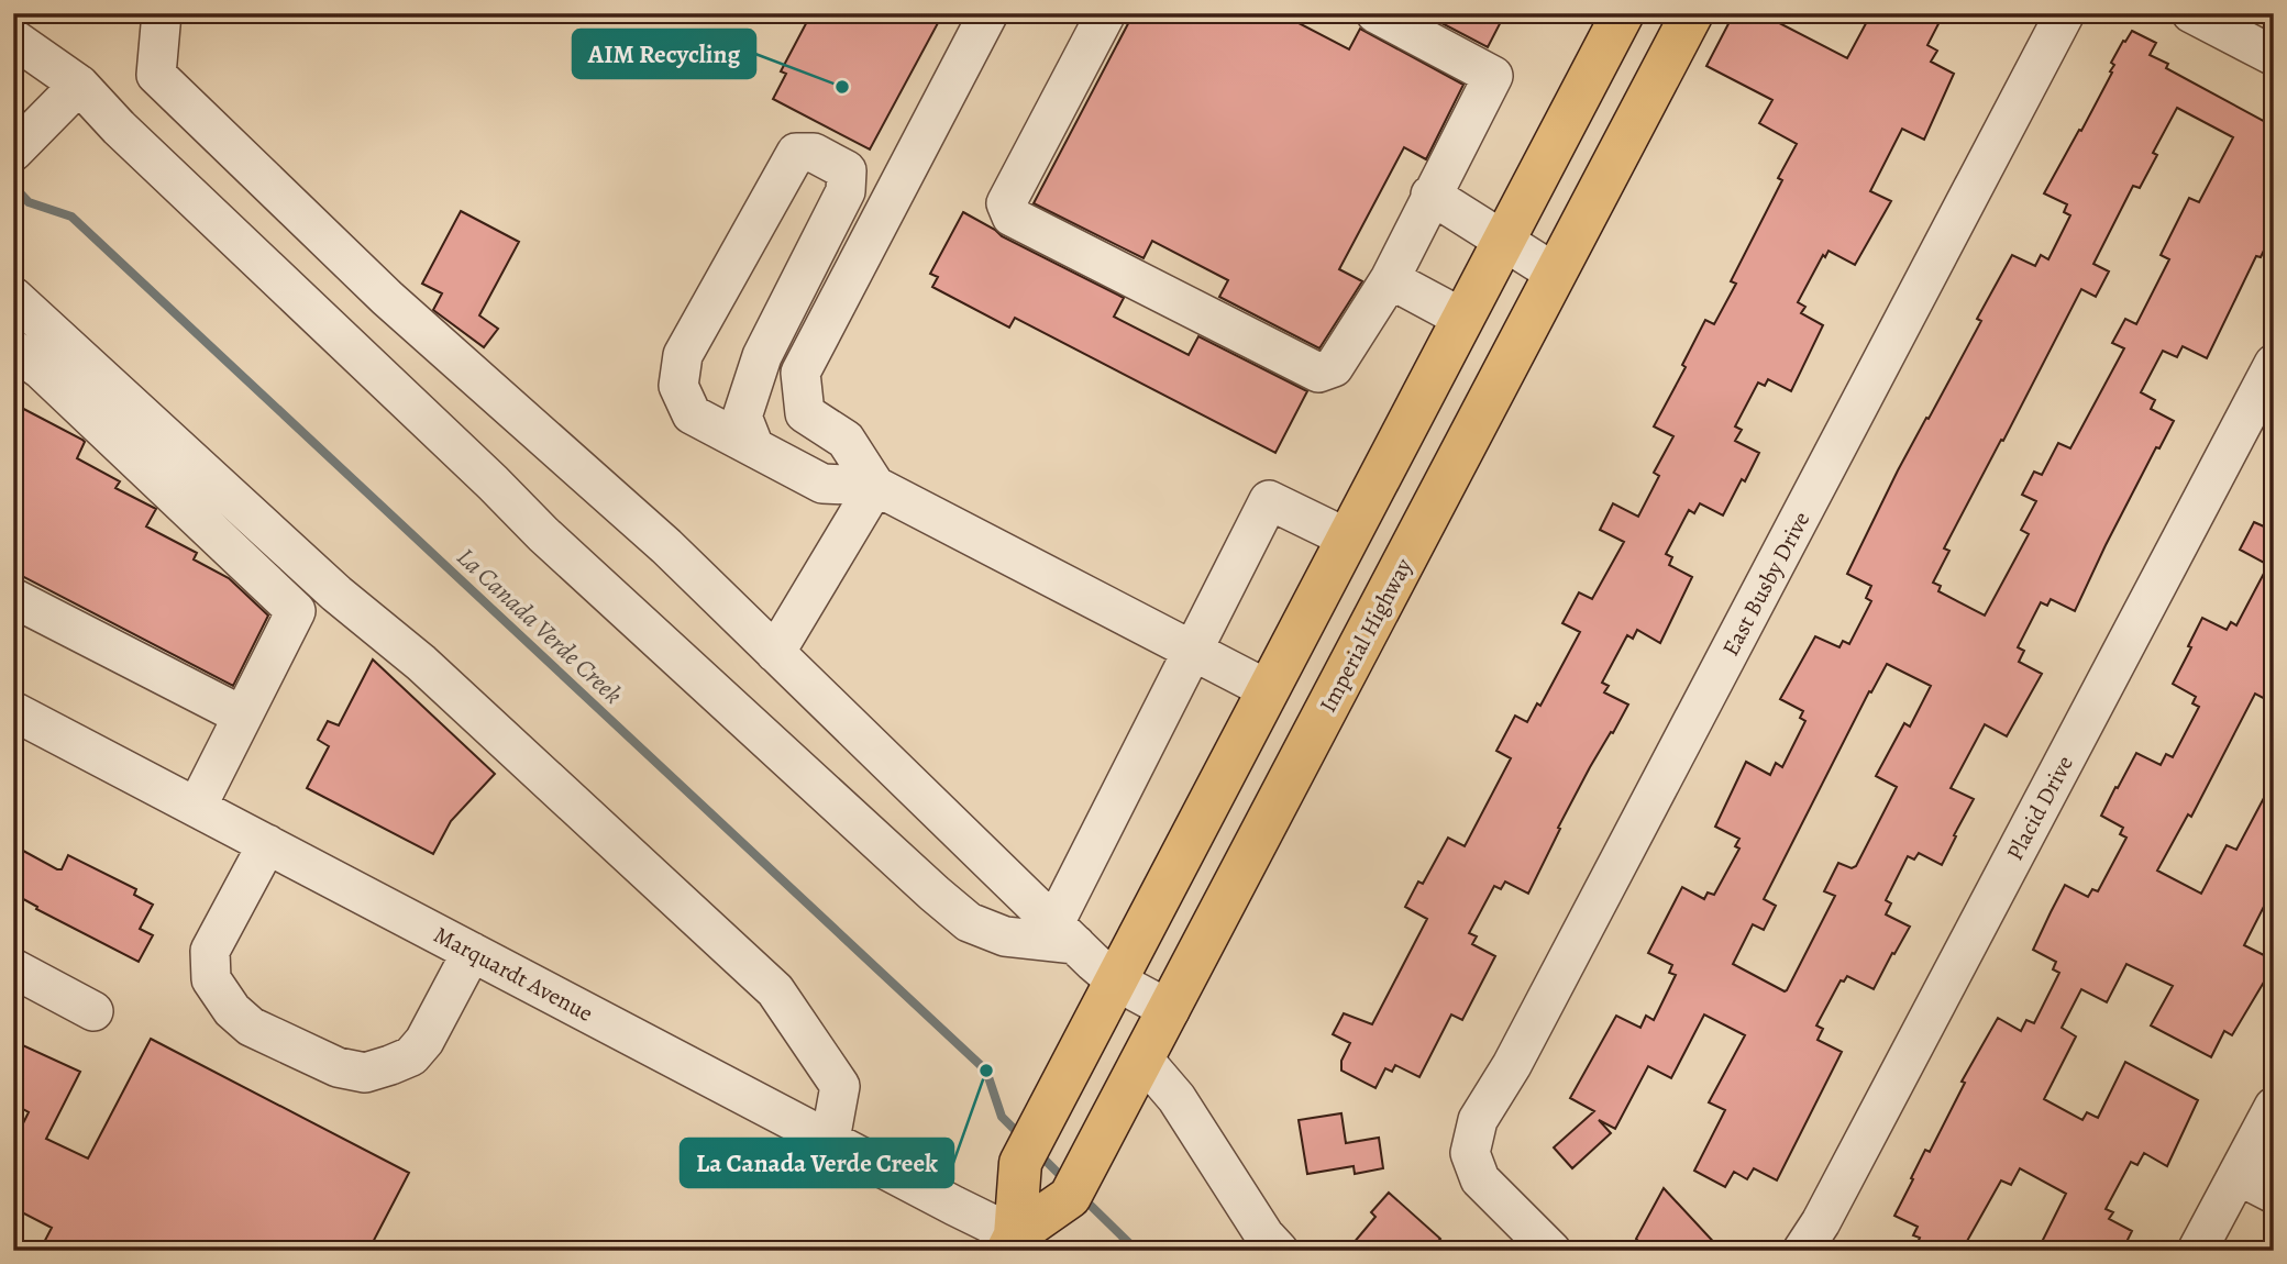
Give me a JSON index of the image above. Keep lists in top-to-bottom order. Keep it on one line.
{"streets":{"main road":["Imperial Highway"],"street":["East Busby Drive","Placid Drive","Marquardt Avenue"]},"crossings":[["Imperial Highway","Marquardt Avenue"]],"water":["La Canada Verde Creek"],"places":["AIM Recycling","La Canada Verde Creek"]}
